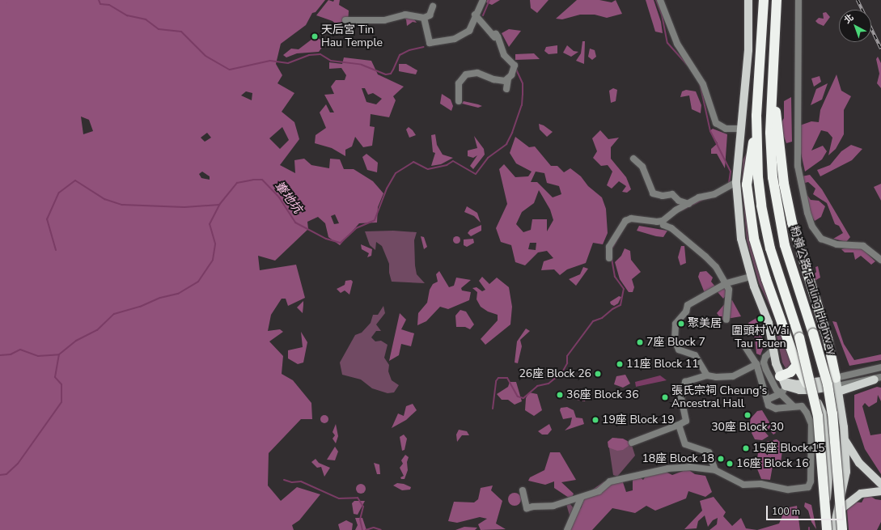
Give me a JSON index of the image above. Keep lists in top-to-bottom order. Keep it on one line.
{"streets":{"highway":["粉嶺公路 Fanling Highway"]},"water":["輋地坑"],"places":["天后宮 Tin Hau Temple","圍頭村 Wai Tau Tsuen","聚美居","7座 Block 7","11座 Block 11","26座 Block 26","36座 Block 36","張氏宗祠 Cheung's Ancestral Hall","30座 Block 30","19座 Block 19","15座 Block 15","18座 Block 18","16座 Block 16"],"scale_bar":"100 m","north":"top left"}
